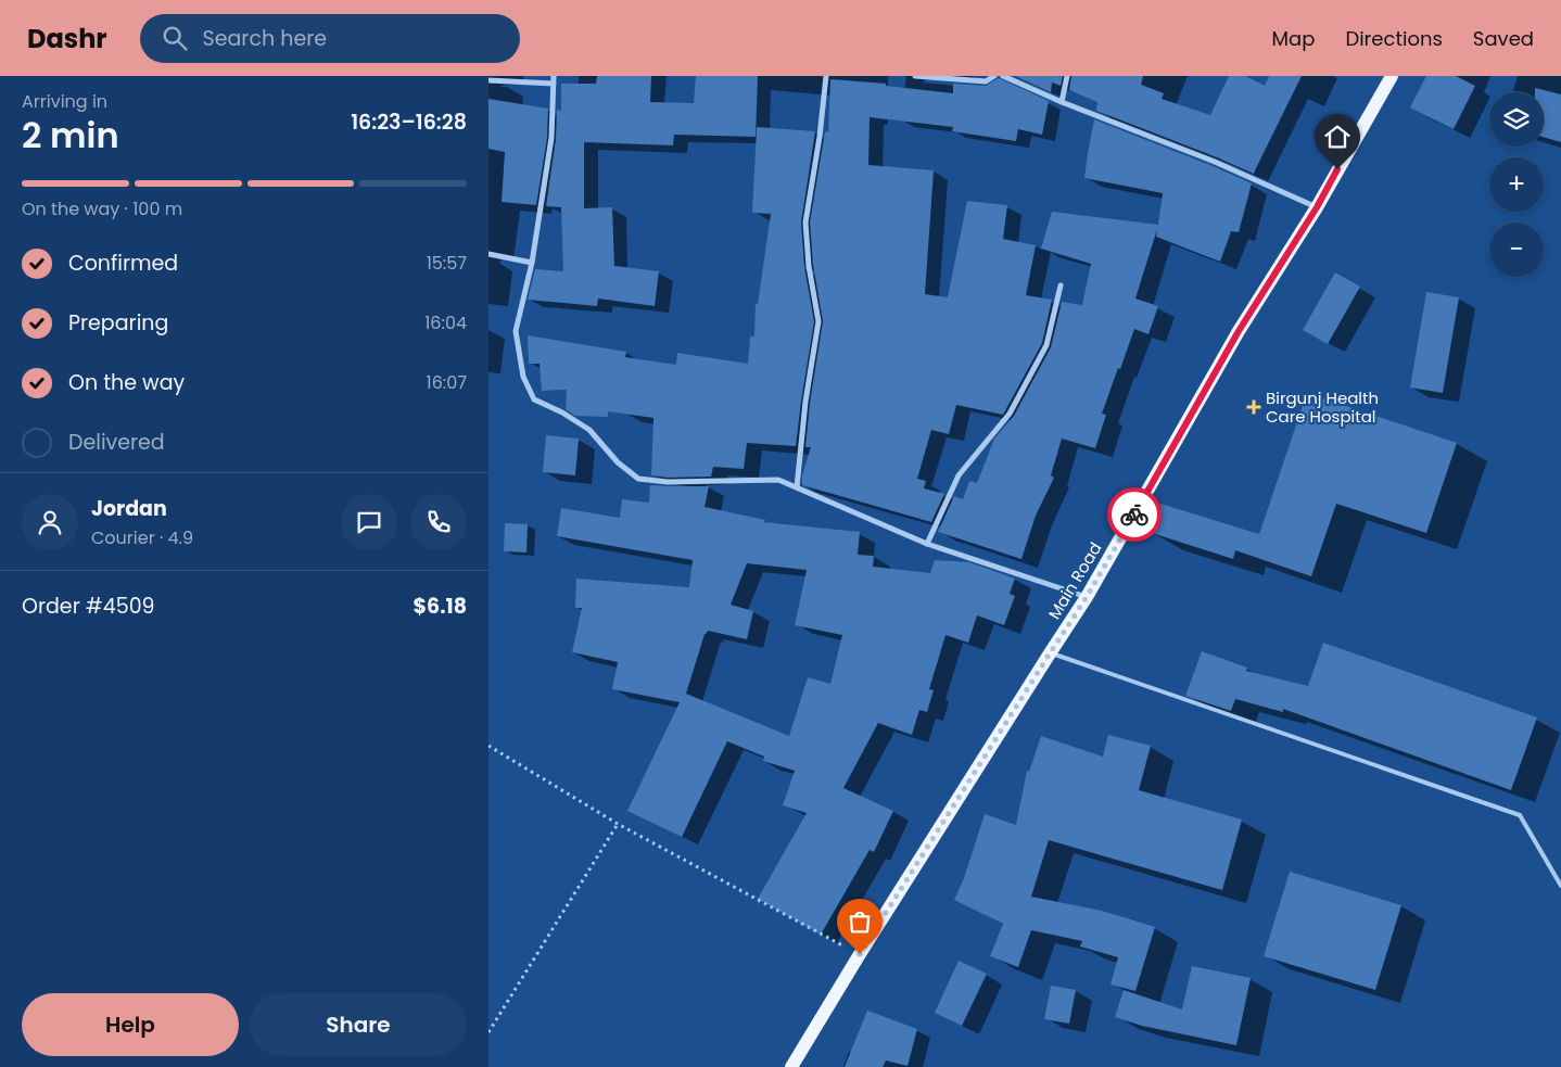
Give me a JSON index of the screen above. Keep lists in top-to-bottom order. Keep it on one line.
{"streets":{"main road":["Main Road"]},"places":{"health":["Birgunj Health Care Hospital"]},"page":{"header":"Dashr","search":"Search here","nav":["Map","Directions","Saved"],"heading":["2 min","Arriving in","16:23–16:28"],"panel":["Jordan","Courier · 4.9","Order #4509","$6.18"],"map_buttons":["+","−"],"bar":"On the way · 100 m","list":[["Confirmed","15:57"],["Preparing","16:04"],["On the way","16:07"],"Delivered"],"buttons":["Help","Share"]}}
